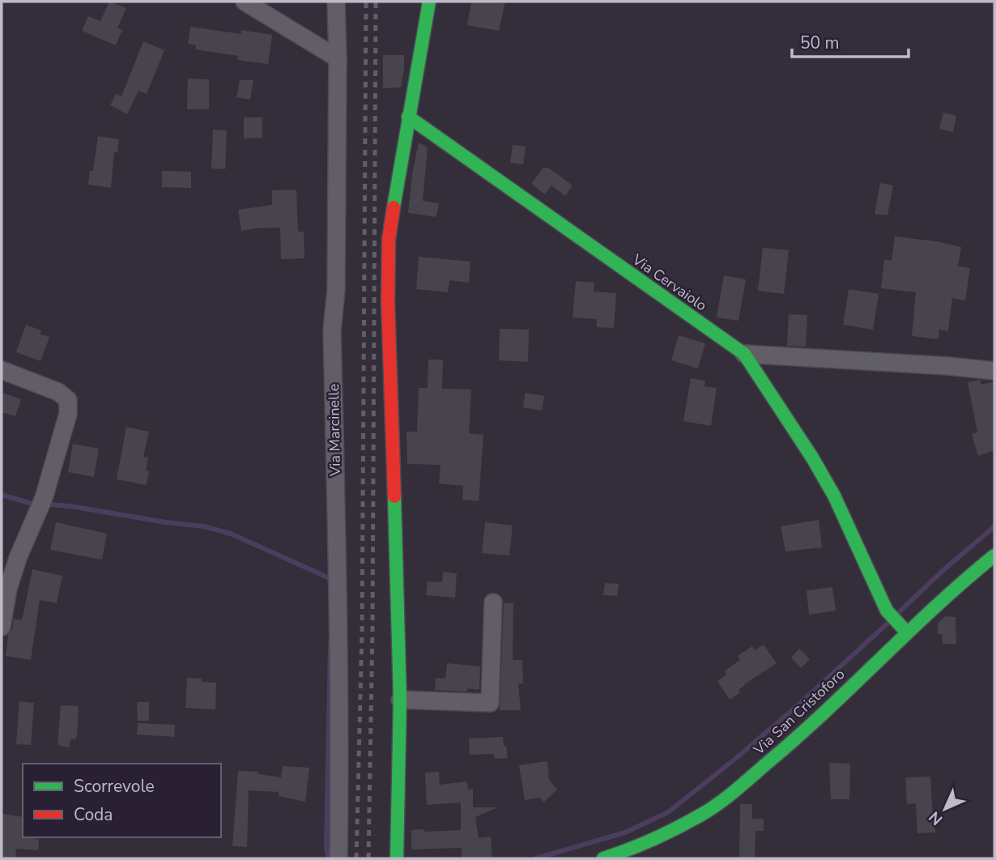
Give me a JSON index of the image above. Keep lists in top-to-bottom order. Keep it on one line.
{"streets":{"street":["Via Cervaiolo","Via Marcinelle","Via San Cristoforo"]},"crossings":[["Via Cervaiolo","Via San Cristoforo"]],"legend":["Scorrevole","Coda"],"scale_bar":"50 m","north":"bottom left"}
